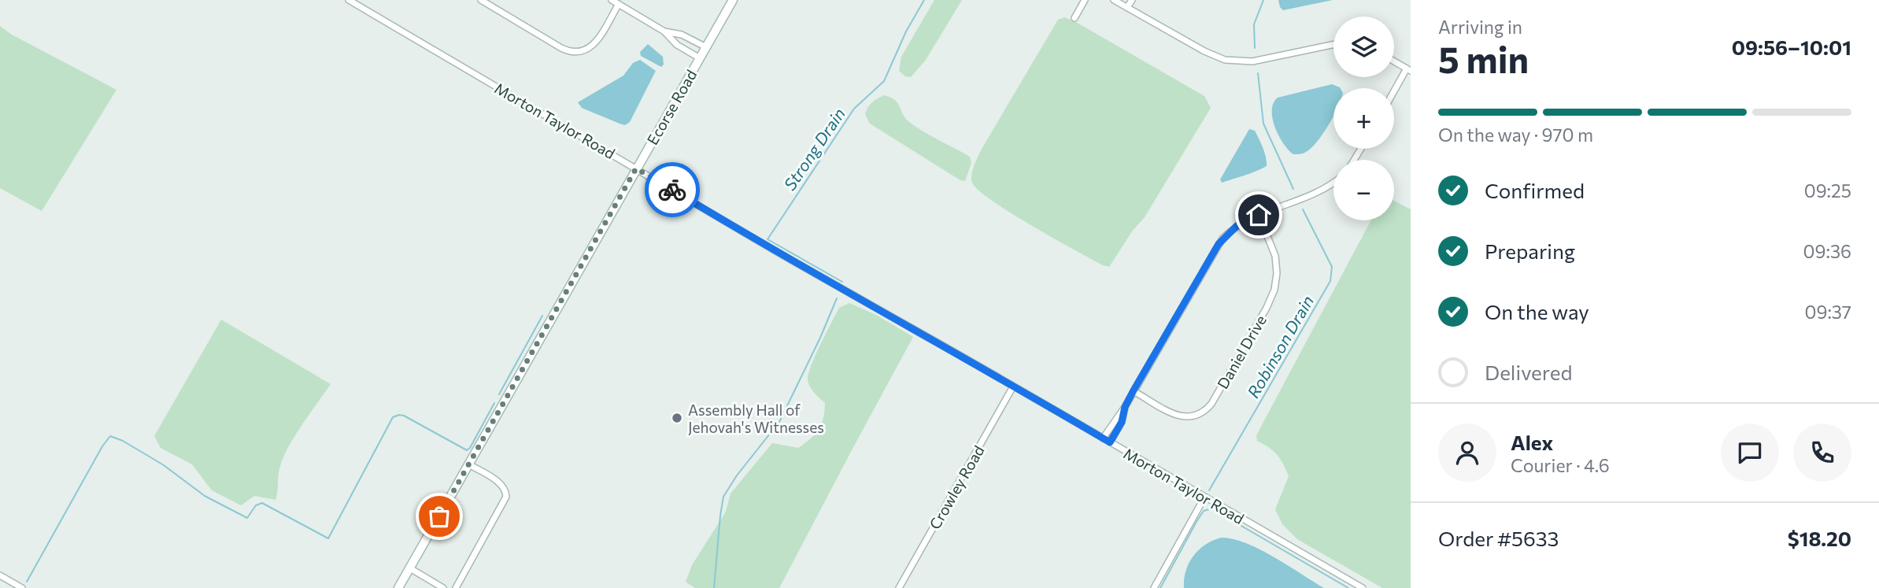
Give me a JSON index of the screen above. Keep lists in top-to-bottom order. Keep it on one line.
{"streets":{"main road":["Ecorse Road"],"street":["Morton Taylor Road","Daniel Drive","Crowley Road"]},"crossings":[["Ecorse Road","Morton Taylor Road"],["Morton Taylor Road","Crowley Road"]],"water":["Strong Drain","Robinson Drain"],"places":["Assembly Hall of Jehovah's Witnesses"],"page":{"heading":["5 min","Arriving in","09:56–10:01"],"panel":["Alex","Courier · 4.6","Order #5633","$18.20"],"map_buttons":["+","−"],"bar":"On the way · 970 m","list":[["Confirmed","09:25"],["Preparing","09:36"],["On the way","09:37"],"Delivered"]}}
